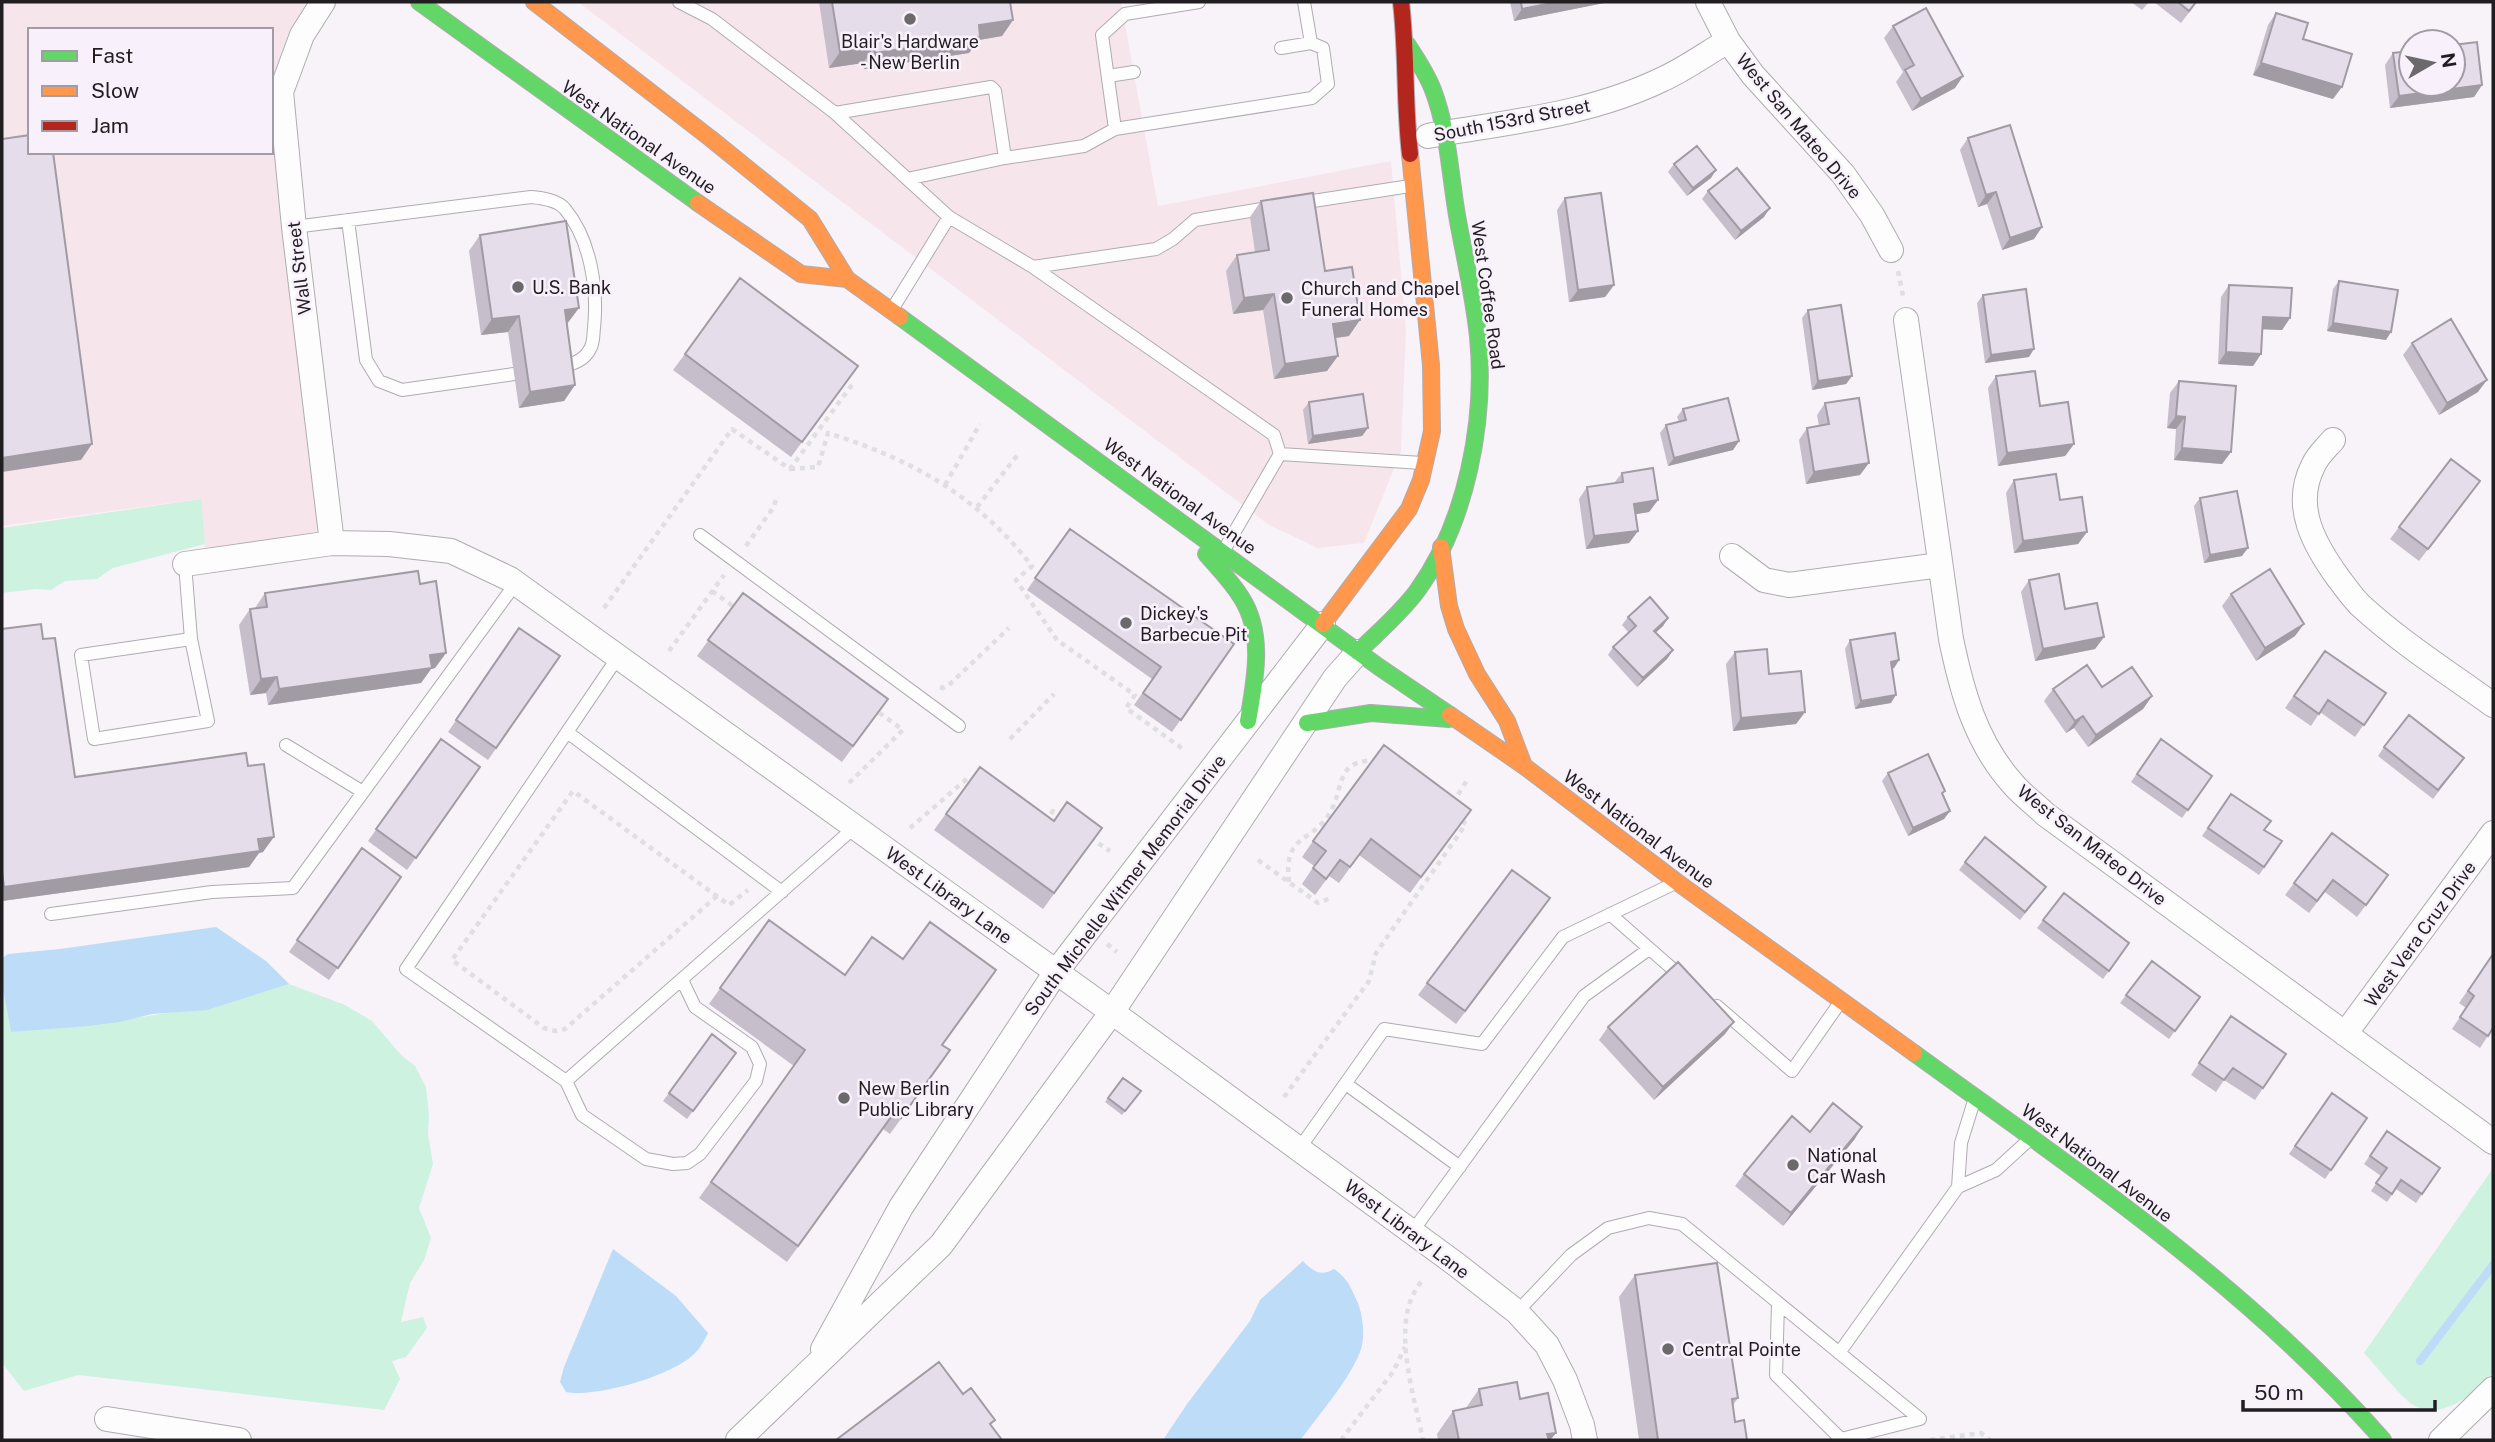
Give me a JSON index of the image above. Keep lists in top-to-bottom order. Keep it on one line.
{"streets":{"main road":["West National Avenue","West Coffee Road"],"street":["South 153rd Street","West San Mateo Drive","Wall Street","South Michelle Witmer Memorial Drive","West Library Lane","West Vera Cruz Drive"]},"crossings":[["South 153rd Street","West San Mateo Drive"],["South 153rd Street","West Coffee Road"],["West San Mateo Drive","West Vera Cruz Drive"],["West National Avenue","West Coffee Road"],["West National Avenue","South Michelle Witmer Memorial Drive"],["Wall Street","West Library Lane"],["West Coffee Road","South Michelle Witmer Memorial Drive"],["South Michelle Witmer Memorial Drive","West Library Lane"]],"places":["Blair's Hardware - New Berlin","U.S. Bank","Church and Chapel Funeral Homes","Dickey's Barbecue Pit","New Berlin Public Library","National Car Wash","Central Pointe"],"legend":["Fast","Slow","Jam"],"scale_bar":"50 m","north":"right"}
